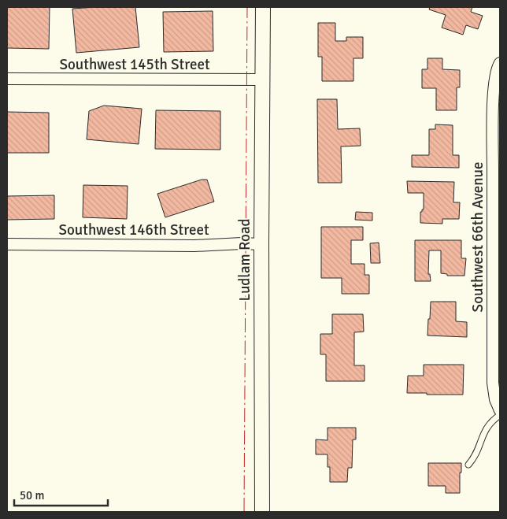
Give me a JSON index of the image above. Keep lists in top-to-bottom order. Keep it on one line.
{"streets":{"street":["Southwest 145th Street","Southwest 146th Street","Southwest 66th Avenue","Ludlam Road"]},"crossings":[["Southwest 145th Street","Ludlam Road"],["Southwest 146th Street","Ludlam Road"]],"scale_bar":"50 m"}
